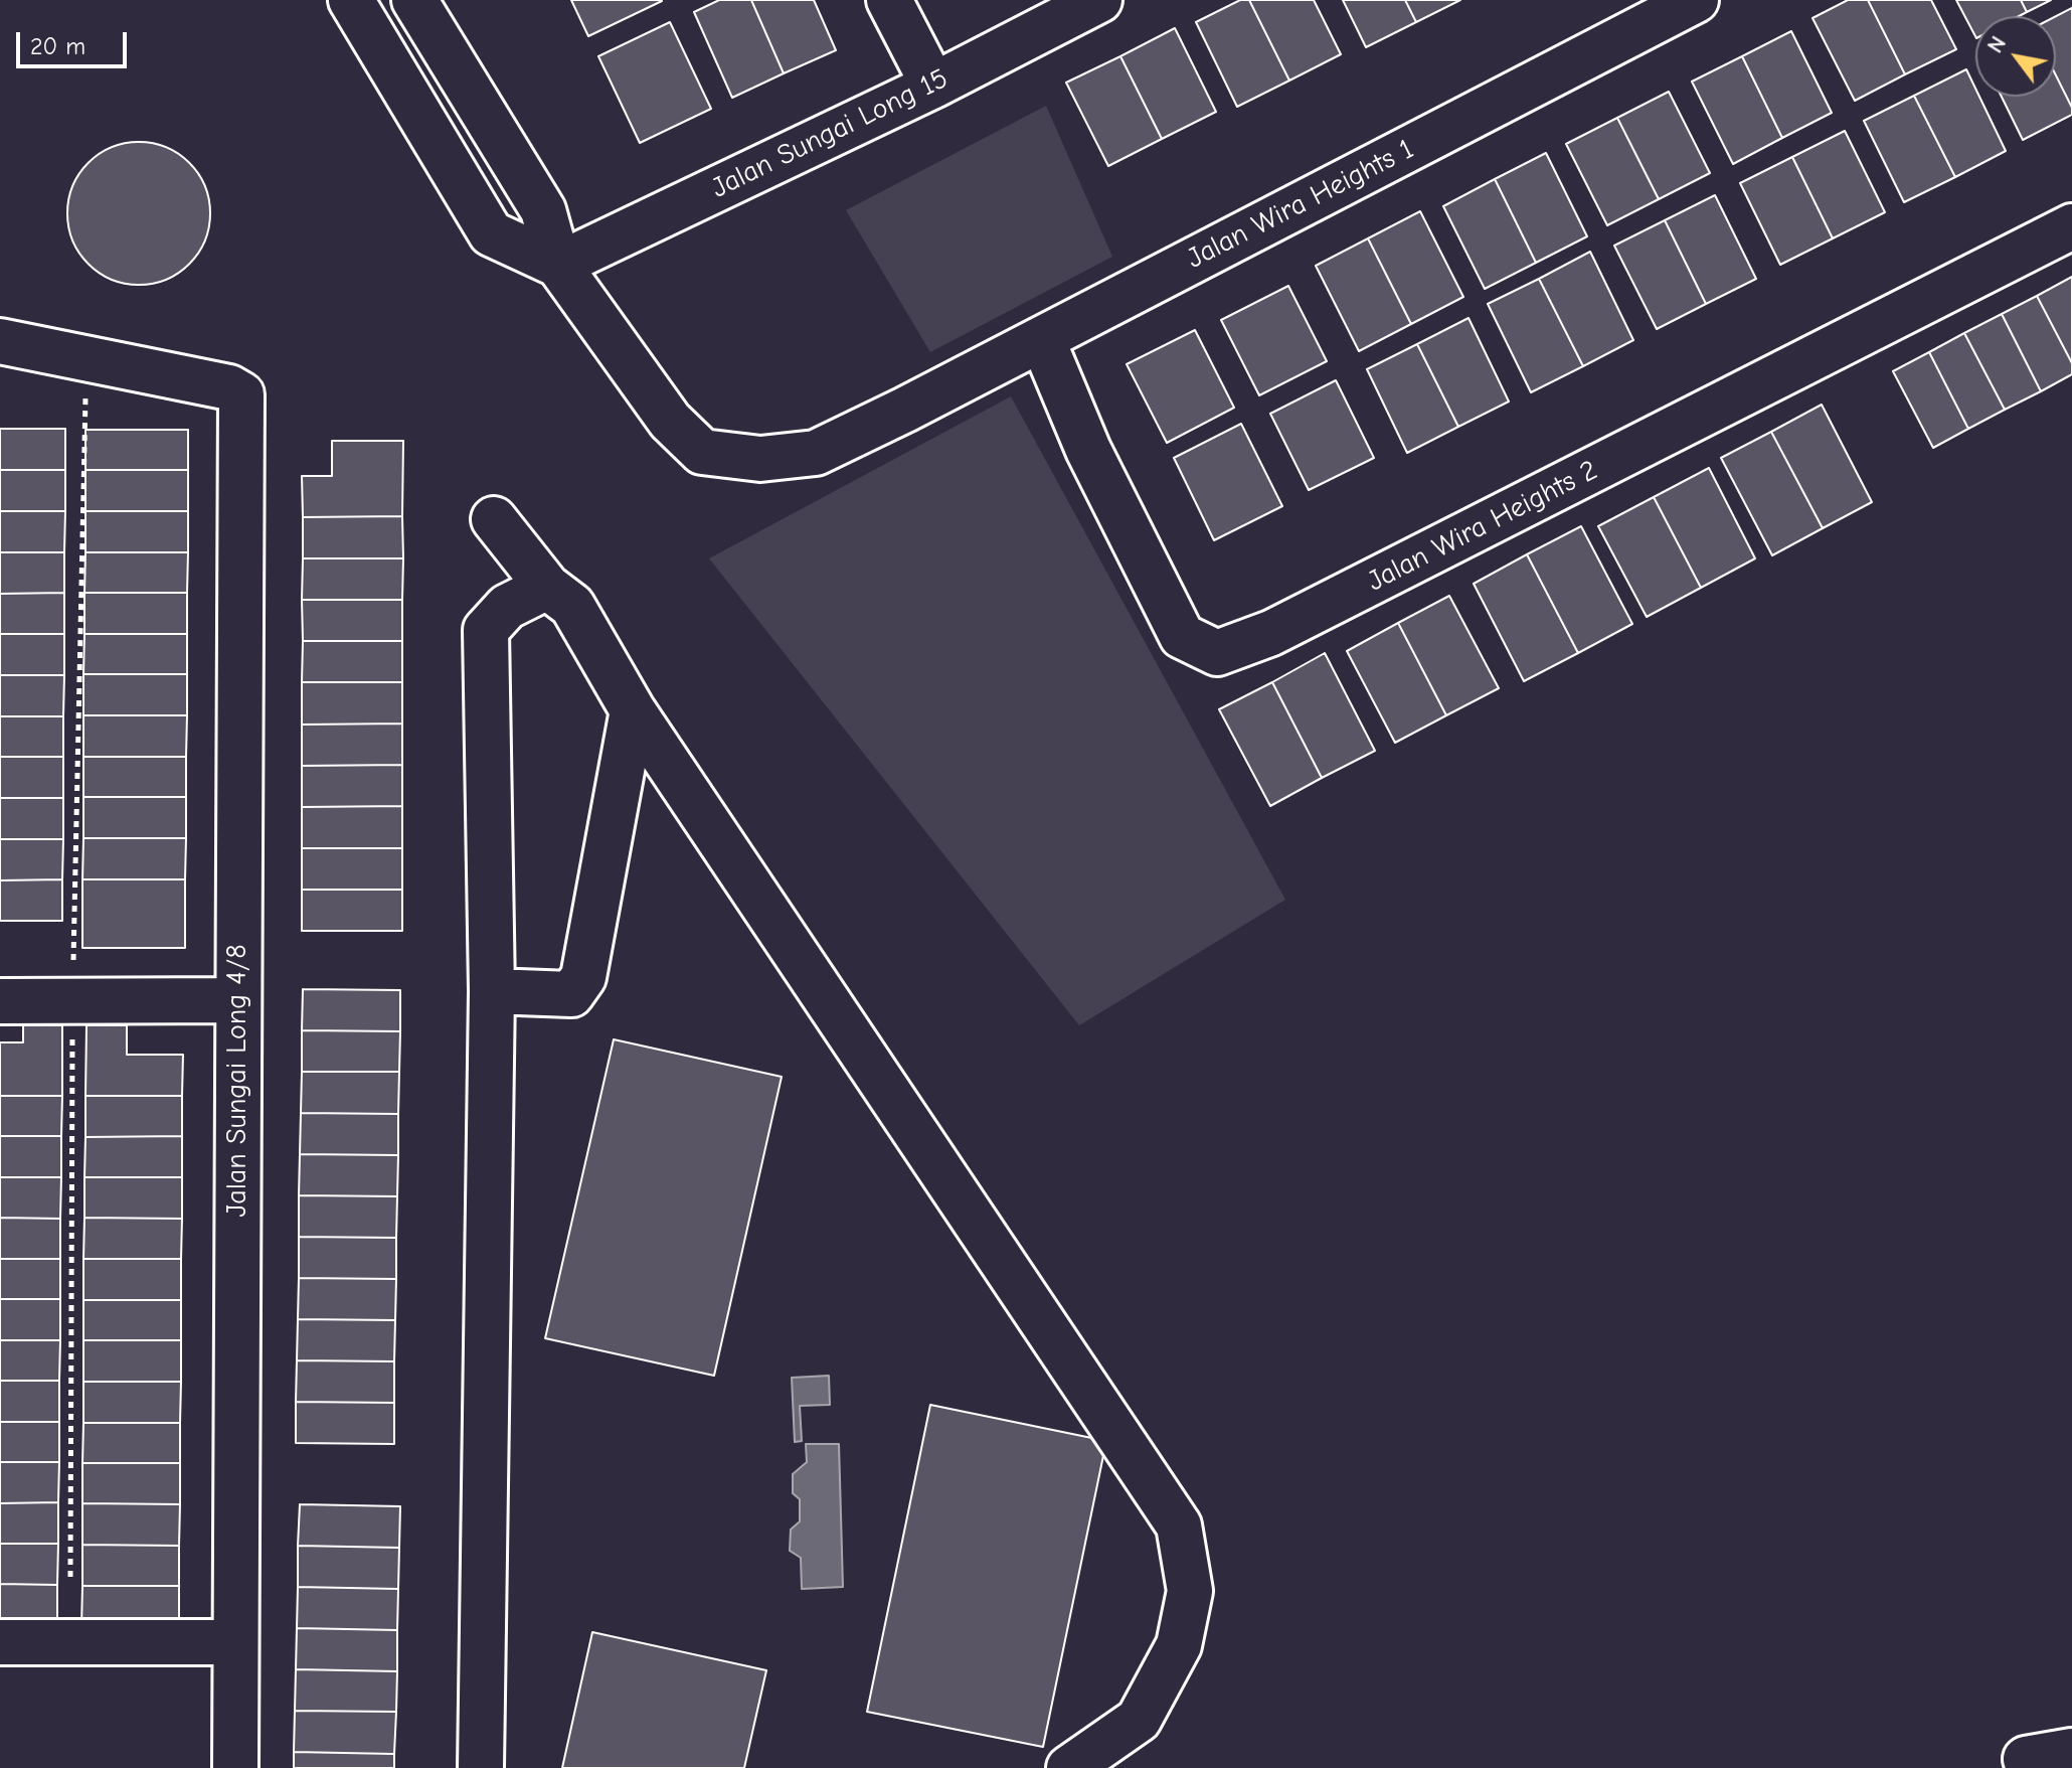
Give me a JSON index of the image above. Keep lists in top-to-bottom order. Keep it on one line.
{"streets":{"street":["Jalan Sungai Long 15","Jalan Wira Heights 1","Jalan Wira Heights 2","Jalan Sungai Long 4/8"]},"crossings":[["Jalan Sungai Long 15","Jalan Wira Heights 1"],["Jalan Wira Heights 1","Jalan Wira Heights 2"]],"scale_bar":"20 m","north":"top left"}
